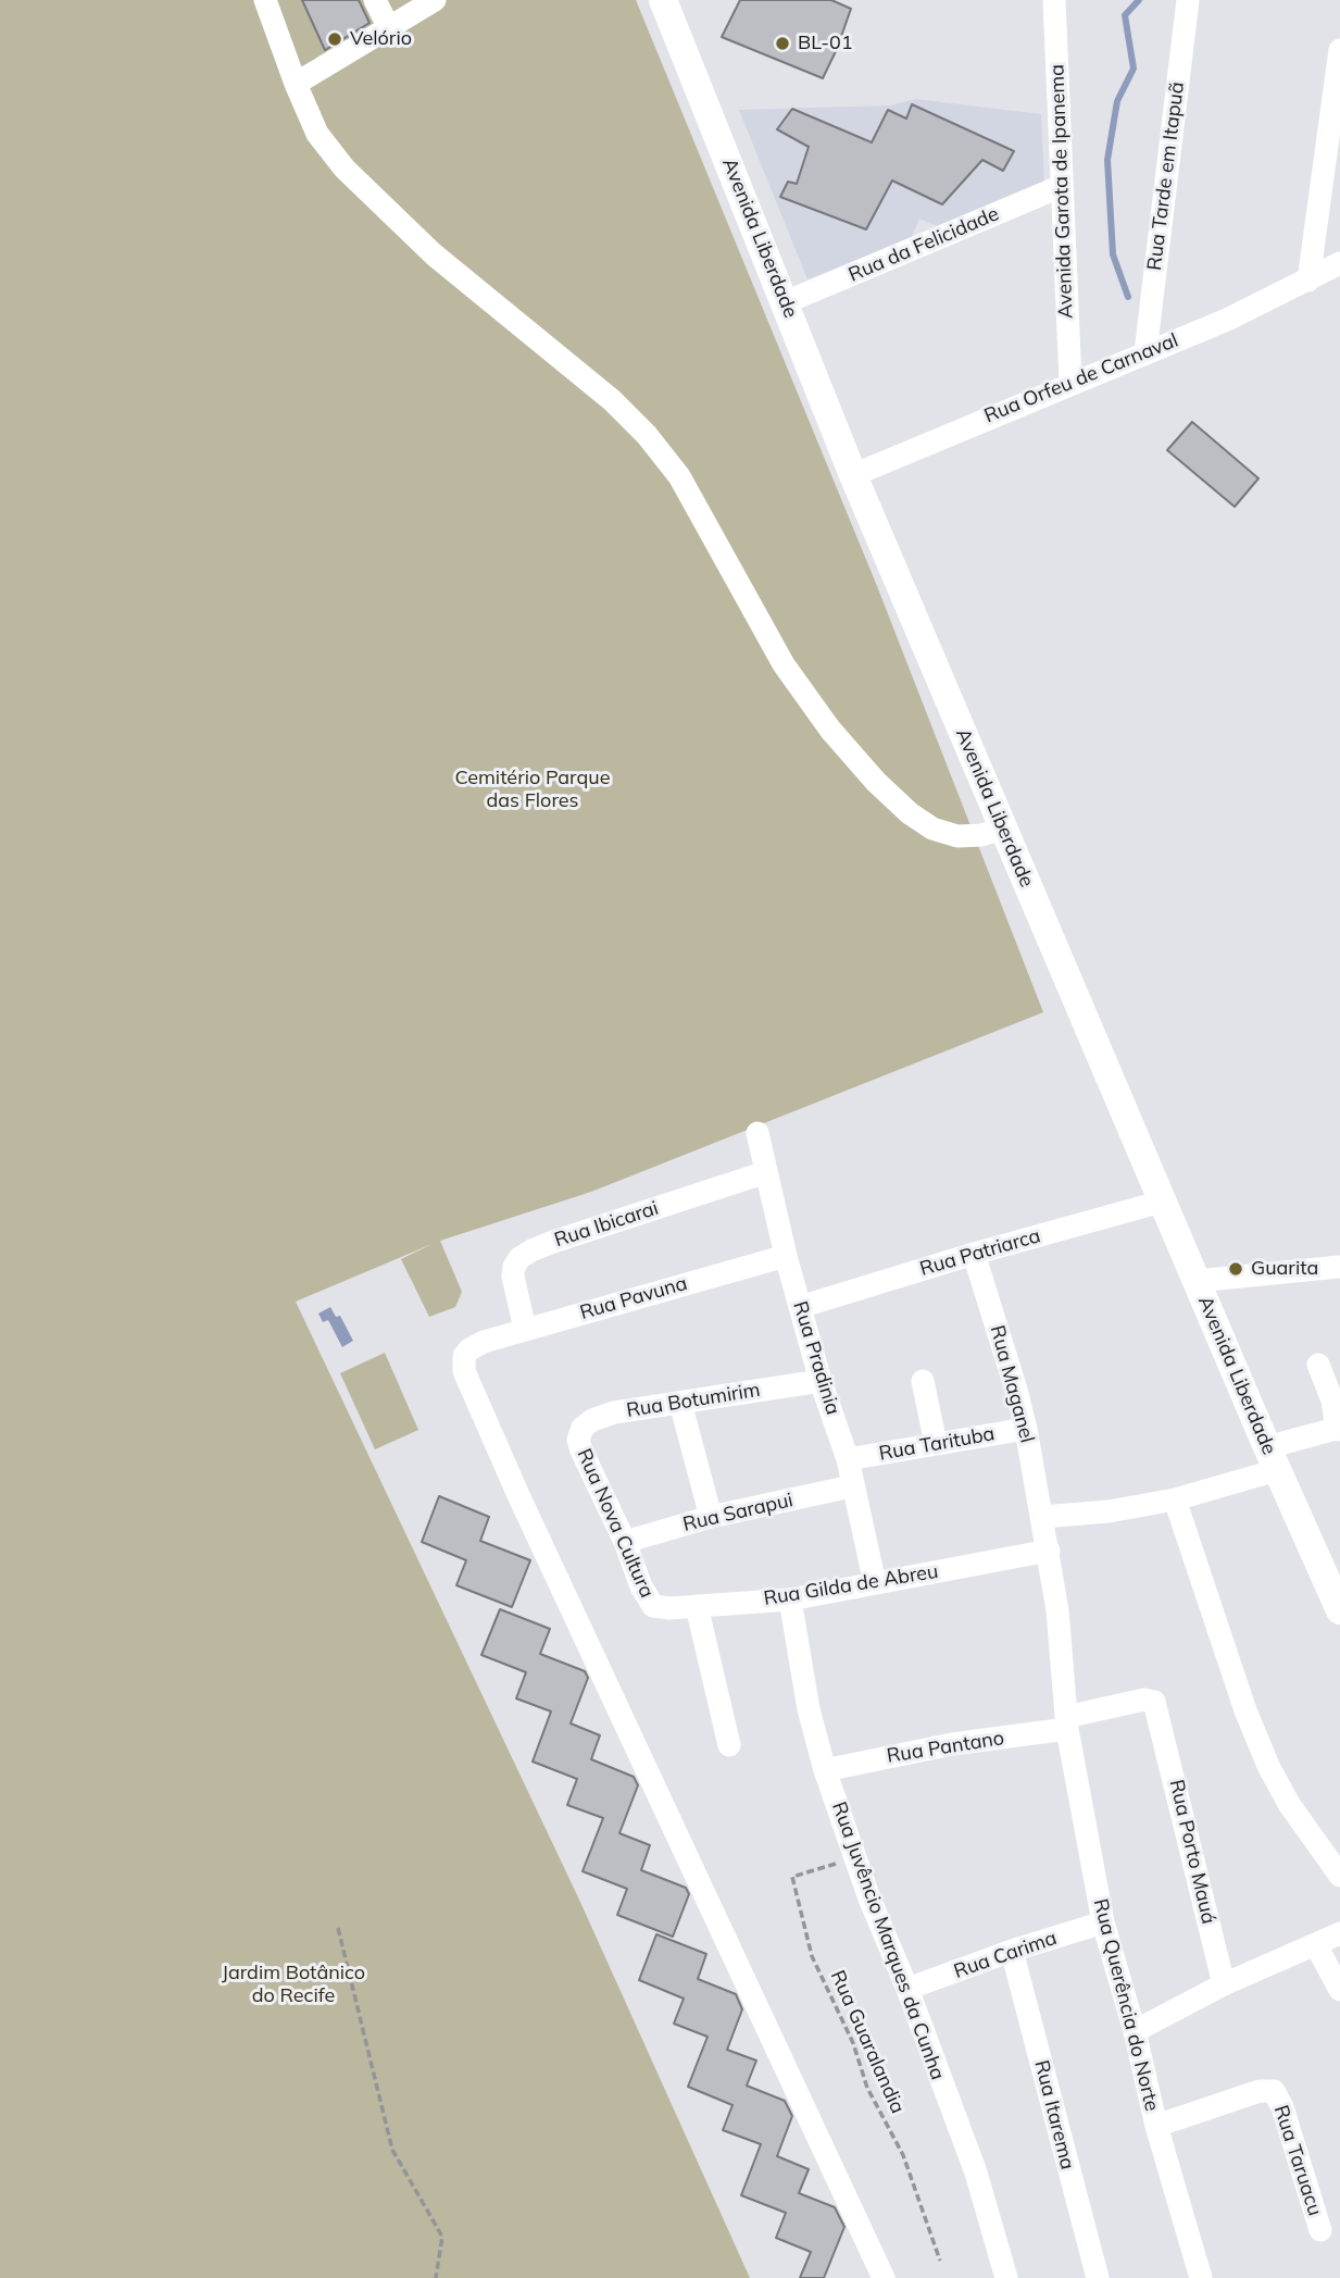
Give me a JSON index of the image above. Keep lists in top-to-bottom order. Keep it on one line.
{"streets":{"main road":["Avenida Liberdade"],"street":["Rua Tarde em Itapuã","Avenida Garota de Ipanema","Rua da Felicidade","Rua Orfeu de Carnaval","Rua Ibicarai","Rua Patriarca","Rua Pavuna","Rua Pradinia","Rua Maganel","Rua Botumirim","Rua Tarituba","Rua Sarapui","Rua Nova Cultura","Rua Gilda de Abreu","Rua Pantano","Rua Porto Mauá","Rua Juvêncio Marques da Cunha","Rua Carima","Rua Querência do Norte","Rua Itarema","Rua Taruacu"],"path":["Rua Guaralandia"]},"crossings":[["Rua Tarde em Itapuã","Rua Orfeu de Carnaval"],["Avenida Garota de Ipanema","Rua da Felicidade"],["Avenida Garota de Ipanema","Rua Orfeu de Carnaval"],["Avenida Liberdade","Rua da Felicidade"],["Avenida Liberdade","Rua Orfeu de Carnaval"],["Avenida Liberdade","Rua Patriarca"],["Rua Ibicarai","Rua Pavuna"],["Rua Ibicarai","Rua Pradinia"],["Rua Patriarca","Rua Pradinia"],["Rua Patriarca","Rua Maganel"],["Rua Pavuna","Rua Pradinia"],["Rua Pradinia","Rua Botumirim"],["Rua Pradinia","Rua Tarituba"],["Rua Pradinia","Rua Sarapui"],["Rua Pradinia","Rua Gilda de Abreu"],["Rua Maganel","Rua Tarituba"],["Rua Maganel","Rua Gilda de Abreu"],["Rua Maganel","Rua Pantano"],["Rua Maganel","Rua Querência do Norte"],["Rua Botumirim","Rua Nova Cultura"],["Rua Sarapui","Rua Nova Cultura"],["Rua Nova Cultura","Rua Gilda de Abreu"],["Rua Gilda de Abreu","Rua Juvêncio Marques da Cunha"],["Rua Pantano","Rua Porto Mauá"],["Rua Pantano","Rua Juvêncio Marques da Cunha"],["Rua Pantano","Rua Querência do Norte"],["Rua Juvêncio Marques da Cunha","Rua Carima"],["Rua Juvêncio Marques da Cunha","Rua Guaralandia"],["Rua Carima","Rua Querência do Norte"],["Rua Carima","Rua Itarema"],["Rua Querência do Norte","Rua Taruacu"]],"parks":["Cemitério Parque das Flores","Jardim Botânico do Recife"],"places":["Velório","BL-01","Guarita"]}
